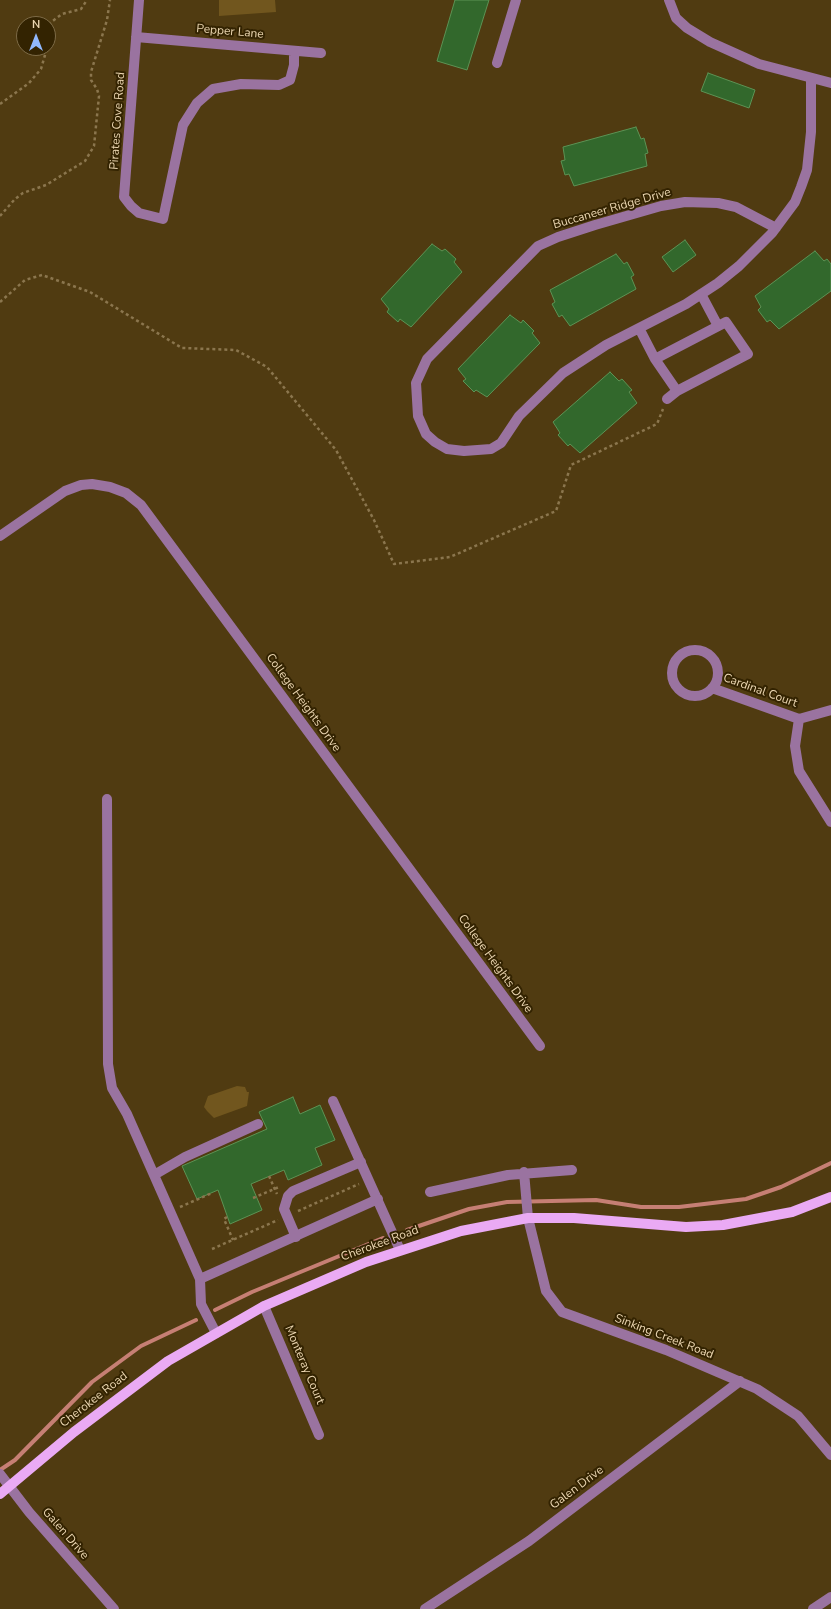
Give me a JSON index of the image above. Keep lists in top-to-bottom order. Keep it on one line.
{"streets":{"main road":["Cherokee Road"],"street":["Pepper Lane","Pirates Cove Road","Buccaneer Ridge Drive","Cardinal Court","College Heights Drive","Sinking Creek Road","Monteray Court","Galen Drive"]},"crossings":[["Pepper Lane","Pirates Cove Road"],["Cherokee Road","Sinking Creek Road"],["Cherokee Road","Monteray Court"],["Cherokee Road","Galen Drive"],["Sinking Creek Road","Galen Drive"]],"north":"top"}
